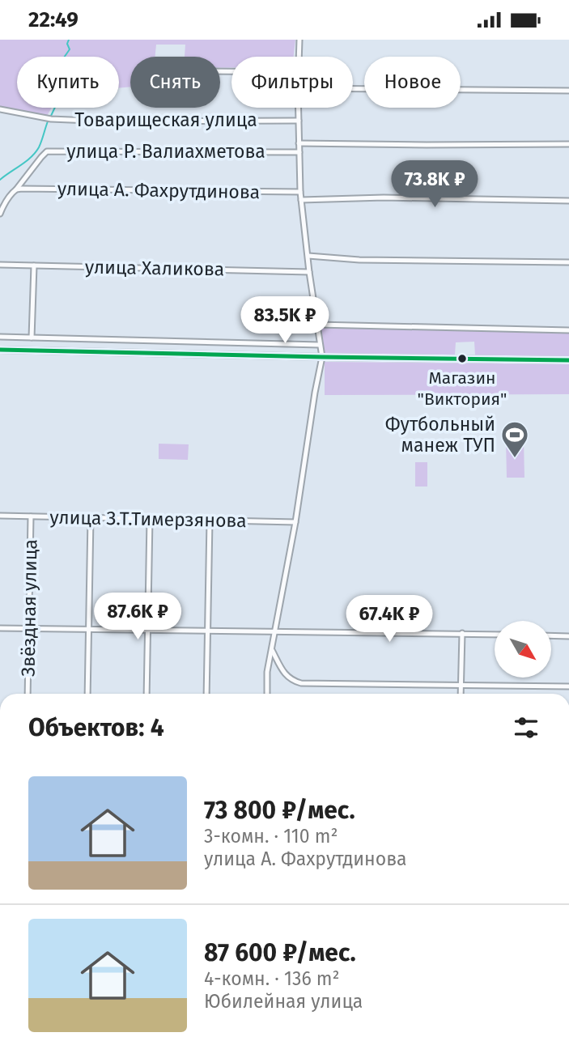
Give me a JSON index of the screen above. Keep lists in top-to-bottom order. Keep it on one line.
{"streets":{"street":["Товарищеская улица","улица Р. Валиахметова","улица А. Фахрутдинова","улица Халикова","улица З.Т.Тимерзянова","Звёздная улица"]},"crossings":[["улица Р. Валиахметова","улица А. Фахрутдинова"],["улица З.Т.Тимерзянова","Звёздная улица"]],"places":{"other":["Магазин \"Виктория\""],"sports":["Футбольный манеж ТУП"]},"north":"bottom right","page":{"status":"22:49","chip":["Купить","Снять","Фильтры","Новое"],"price":["73.8K ₽","83.5K ₽","87.6K ₽","67.4K ₽"],"heading":"Объектов: 4","list":[{"name":"73 800 ₽/мес.","note":"3-комн. · 110 m² · улица А. Фахрутдинова"},{"name":"87 600 ₽/мес.","note":"4-комн. · 136 m² · Юбилейная улица"}]}}
